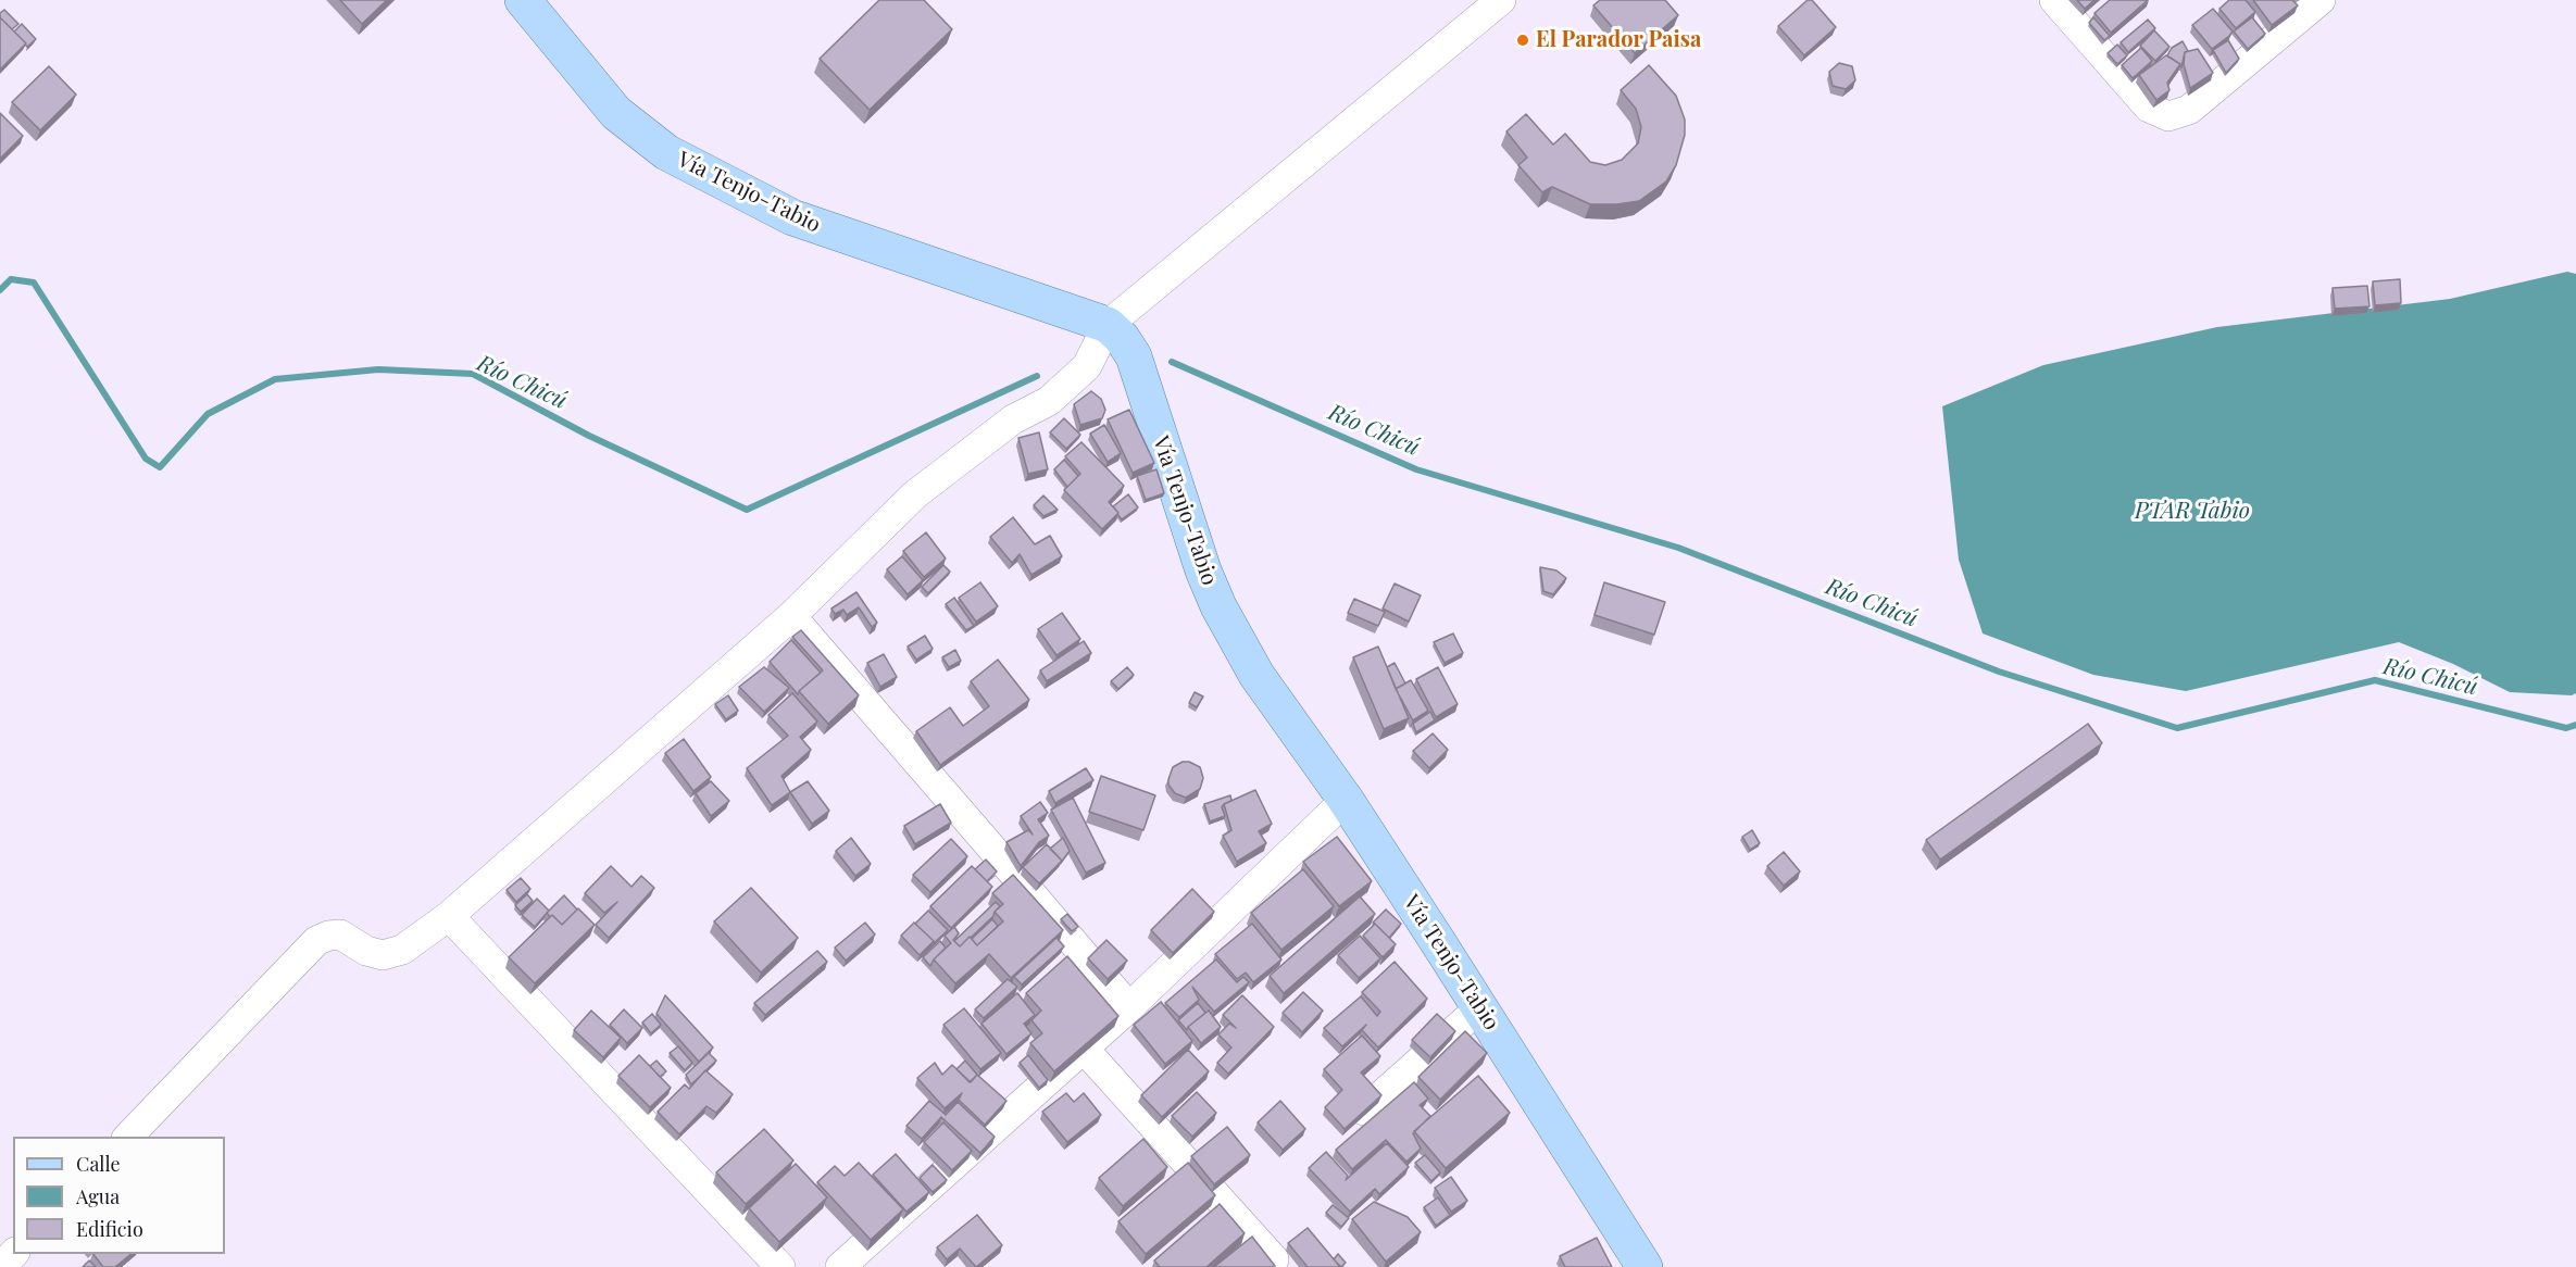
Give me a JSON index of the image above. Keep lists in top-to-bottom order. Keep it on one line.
{"streets":{"main road":["Vía Tenjo-Tabio"]},"water":["Río Chicú","PTAR Tabio"],"places":["El Parador Paisa"],"legend":["Calle","Agua","Edificio"]}
